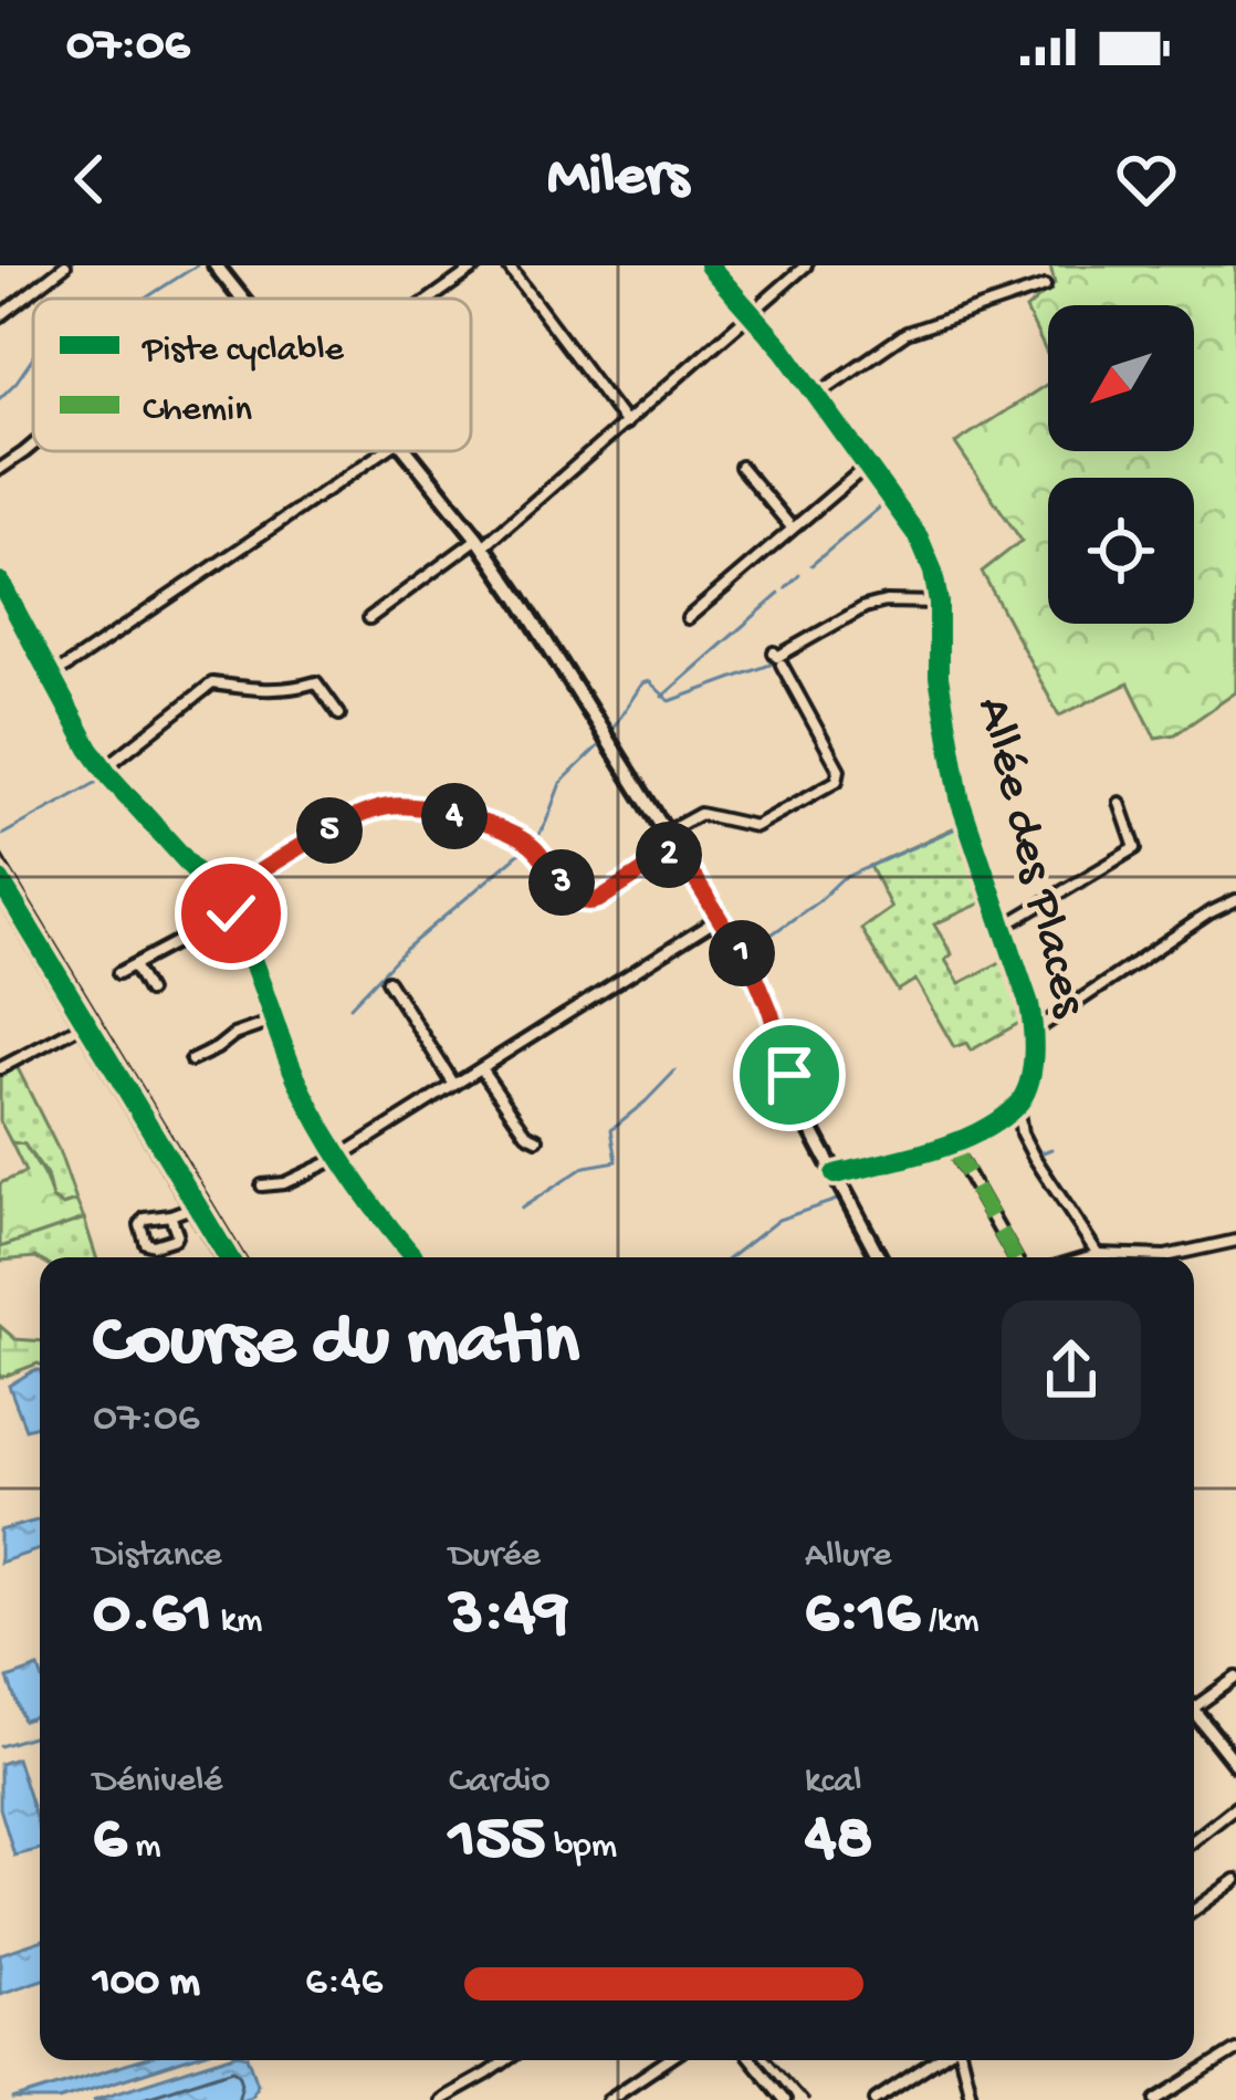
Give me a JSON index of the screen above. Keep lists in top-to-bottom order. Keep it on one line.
{"streets":{"street":["Allée des Places"]},"legend":["Piste cyclable","Chemin"],"north":"bottom left","page":{"status":"07:06","header":"Milers","pins":["4","5","2","3","1"],"heading":["Course du matin","07:06"],"stats":[["Distance","0.61 km"],["Durée","3:49"],["Allure","6:16 /km"],["Dénivelé","6 m"],["Cardio","155 bpm"],["kcal","48"]],"list":[{"name":"100 m","note":"6:46"}]}}
